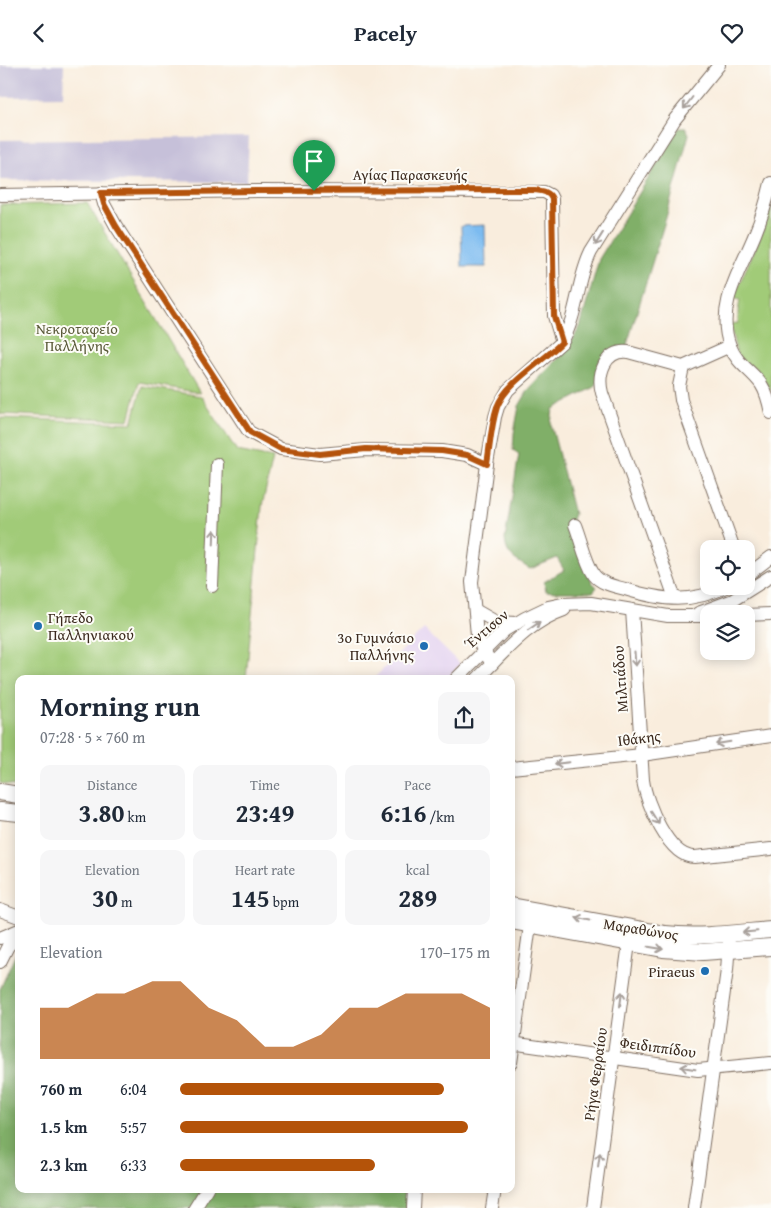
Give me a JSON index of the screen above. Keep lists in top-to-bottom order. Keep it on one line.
{"streets":{"main road":["Μαραθώνος"],"street":["Αγίας Παρασκευής","Έντισον","Μιλτιάδου","Ιθάκης","Φειδιππίδου","Ρήγα Φερραίου"]},"crossings":[["Έντισον","Μιλτιάδου"],["Μιλτιάδου","Ιθάκης"],["Μαραθώνος","Ρήγα Φερραίου"],["Φειδιππίδου","Ρήγα Φερραίου"]],"one_way":["Μιλτιάδου","Ιθάκης","Φειδιππίδου"],"parks":["Νεκροταφείο Παλλήνης"],"places":["Γήπεδο Παλληνιακού","3ο Γυμνάσιο Παλλήνης","Piraeus"],"page":{"header":"Pacely","heading":["Morning run","07:28 · 5 × 760 m"],"stats":[["Distance","3.80 km"],["Time","23:49"],["Pace","6:16 /km"],["Elevation","30 m"],["Heart rate","145 bpm"],["kcal","289"]],"chart":["Elevation","170–175 m"],"list":[{"name":"760 m","note":"6:04"},{"name":"1.5 km","note":"5:57"},{"name":"2.3 km","note":"6:33"}]}}
